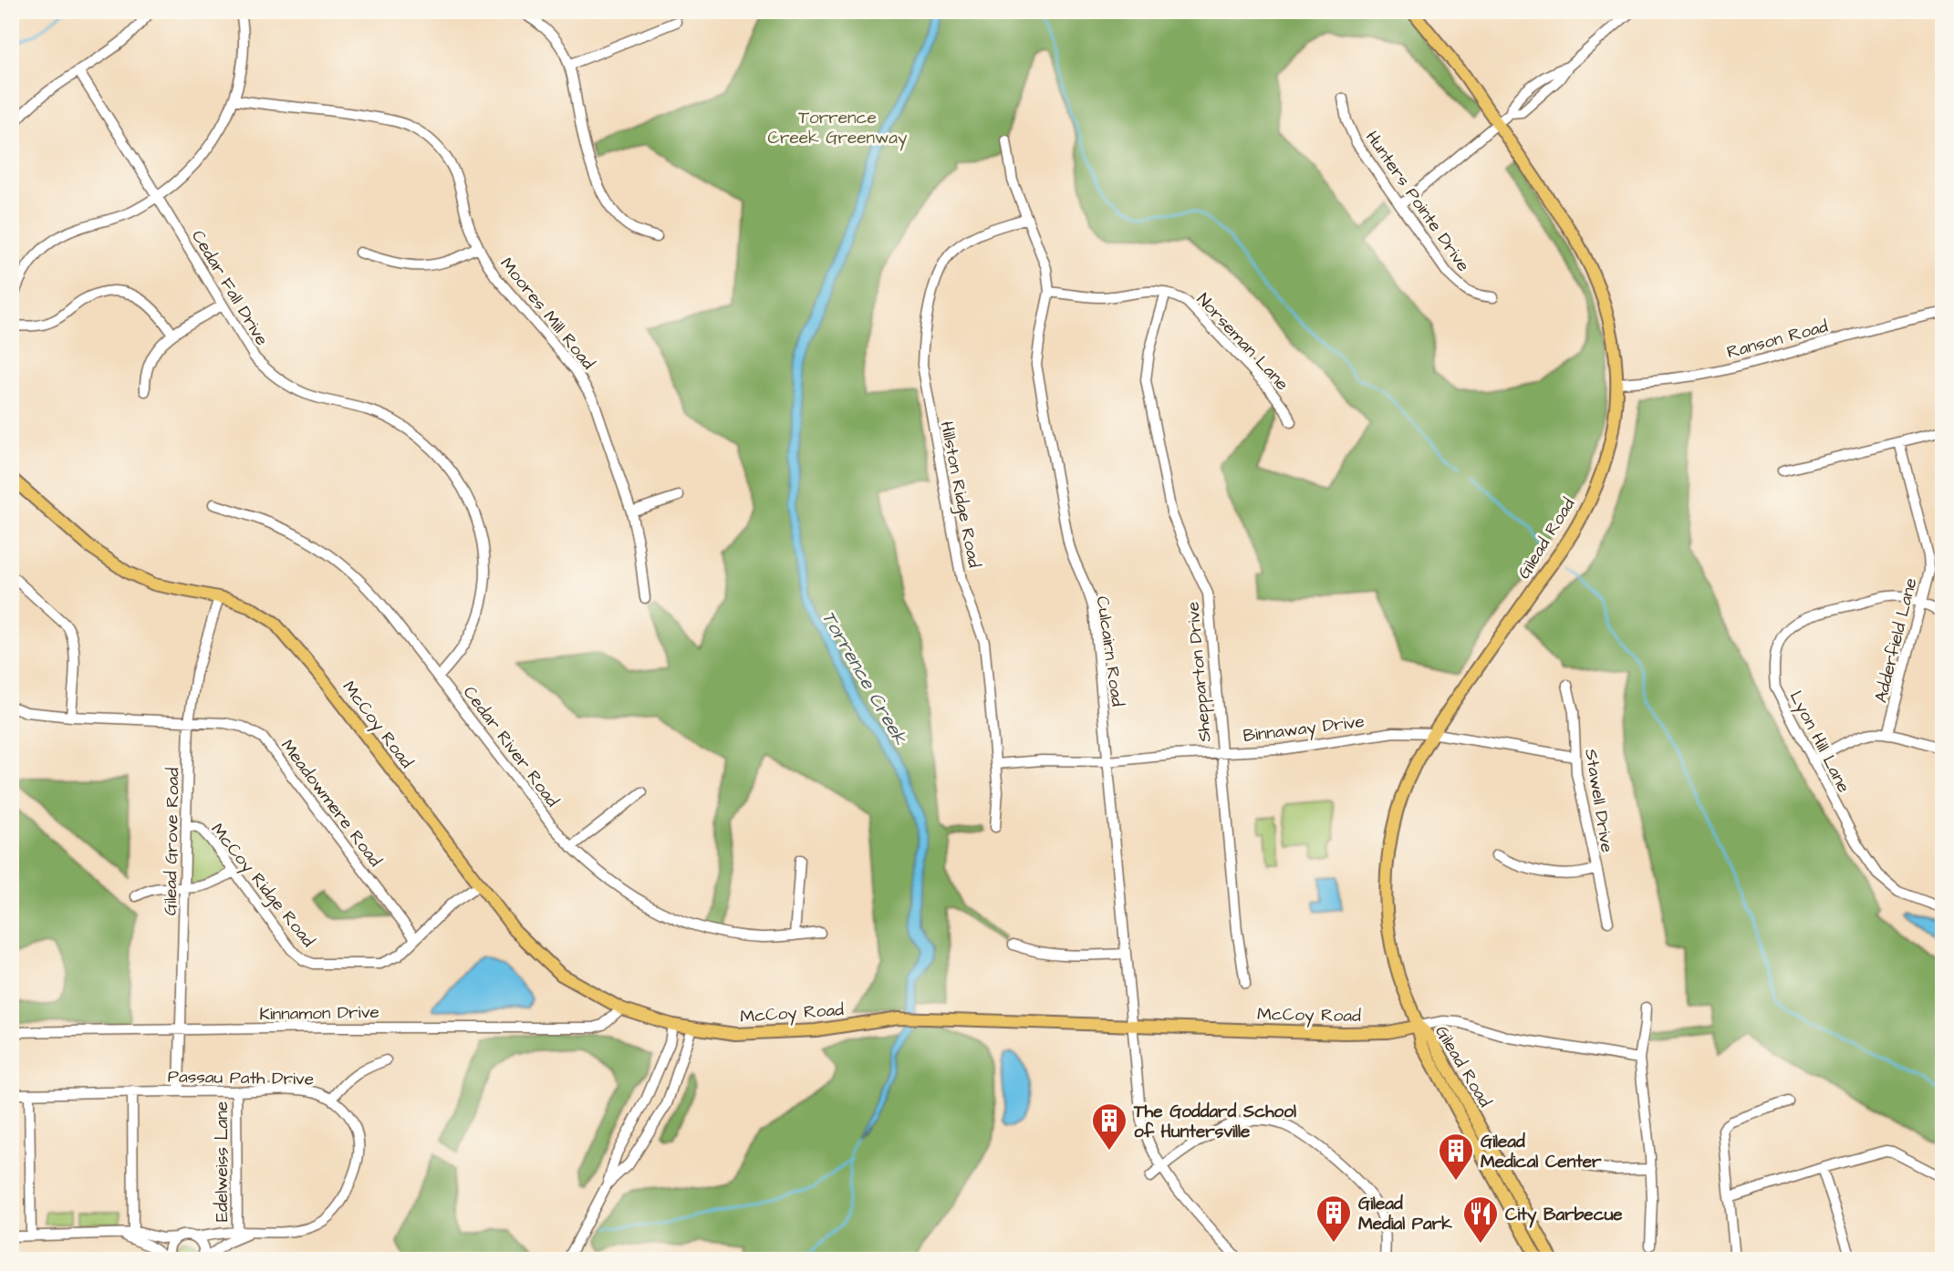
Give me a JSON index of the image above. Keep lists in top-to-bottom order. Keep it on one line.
{"streets":{"main road":["Gilead Road","McCoy Road"],"street":["Hunters Pointe Drive","Cedar Fall Drive","Moores Mill Road","Ranson Road","Norseman Lane","Hillston Ridge Road","Adderfield Lane","Culcairn Road","Shepparton Drive","Binnaway Drive","Lyon Hill Lane","Cedar River Road","Stawell Drive","Meadowmere Road","Gilead Grove Road","McCoy Ridge Road","Kinnamon Drive","Passau Path Drive","Edelweiss Lane"]},"crossings":[["Cedar Fall Drive","Cedar River Road"],["Ranson Road","Gilead Road"],["Norseman Lane","Culcairn Road"],["Norseman Lane","Shepparton Drive"],["Hillston Ridge Road","Culcairn Road"],["Hillston Ridge Road","Binnaway Drive"],["Gilead Road","McCoy Road"],["Gilead Road","Binnaway Drive"],["Adderfield Lane","Lyon Hill Lane"],["Culcairn Road","McCoy Road"],["Culcairn Road","Binnaway Drive"],["Shepparton Drive","Binnaway Drive"],["McCoy Road","Gilead Grove Road"],["McCoy Road","McCoy Ridge Road"],["McCoy Road","Kinnamon Drive"],["Binnaway Drive","Stawell Drive"],["Meadowmere Road","Gilead Grove Road"],["Meadowmere Road","McCoy Ridge Road"],["Gilead Grove Road","McCoy Ridge Road"],["Gilead Grove Road","Kinnamon Drive"],["Gilead Grove Road","Passau Path Drive"],["Passau Path Drive","Edelweiss Lane"]],"water":["Torrence Creek"],"parks":["Torrence Creek Greenway"],"places":{"building":["The Goddard School of Huntersville","Gilead Medical Center","Gilead Medial Park"],"restaurant":["City Barbecue"]}}
